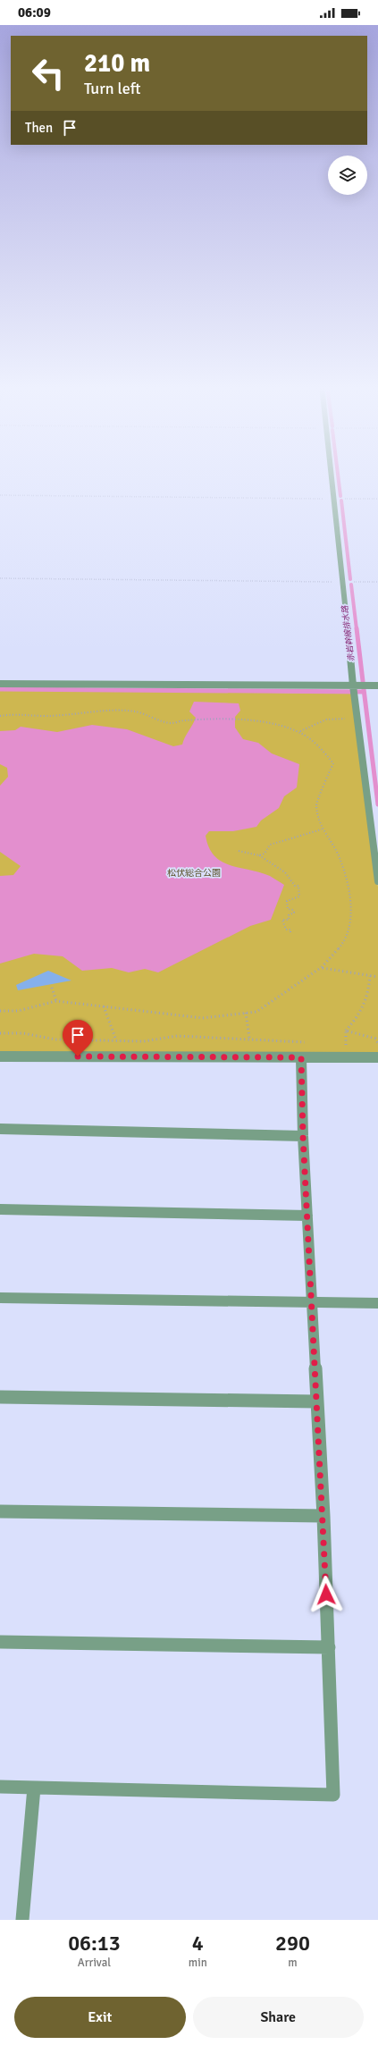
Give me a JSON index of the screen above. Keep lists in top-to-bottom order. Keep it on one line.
{"water":["赤岩幹線排水路"],"parks":["松伏総合公園"],"page":{"status":"06:09","turn":["210 m","Turn left"],"then":"Then","eta":["06:13","Arrival","4","min","290","m"],"buttons":["Exit","Share"]}}
